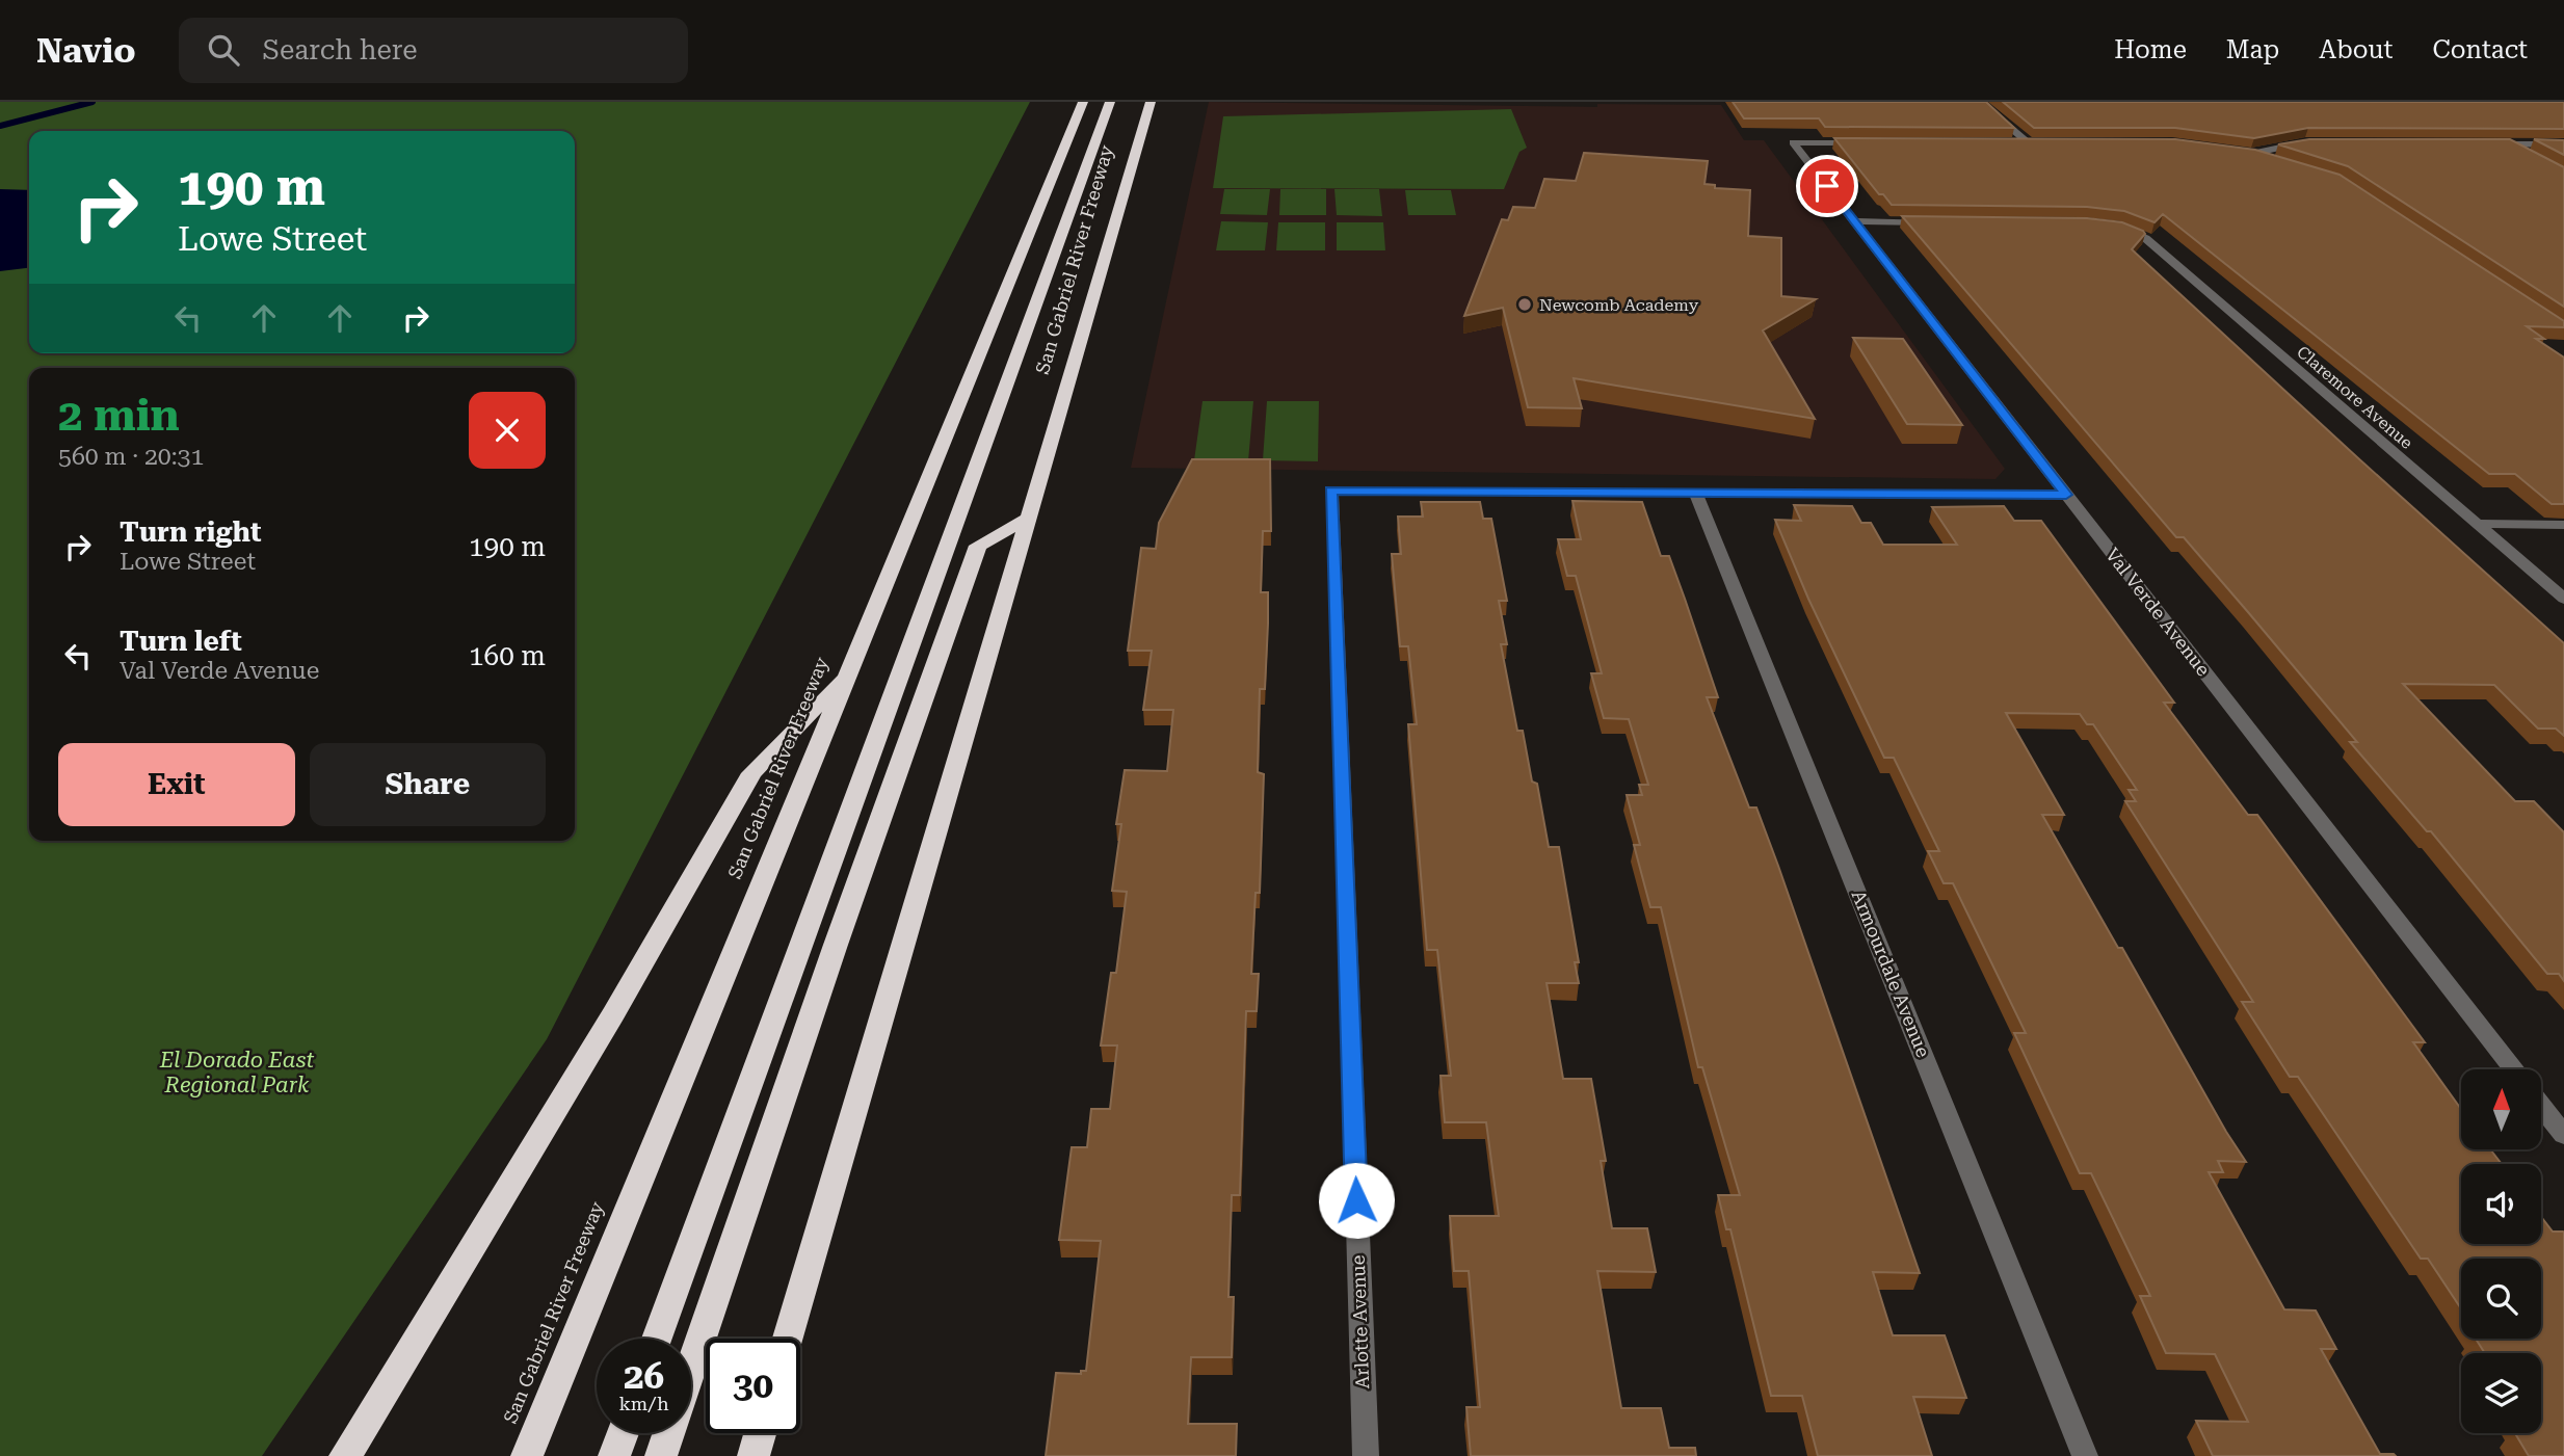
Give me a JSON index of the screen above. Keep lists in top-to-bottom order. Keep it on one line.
{"streets":{"highway":["San Gabriel River Freeway"],"street":["Claremore Avenue","Val Verde Avenue","Armourdale Avenue","Arlotte Avenue"]},"crossings":[["Armourdale Avenue","Arlotte Avenue"]],"parks":["El Dorado East Regional Park"],"places":["Newcomb Academy"],"north":"top","page":{"header":"Navio","search":"Search here","nav":["Home","Map","About","Contact"],"turn":["190 m","Lowe Street"],"heading":["2 min","560 m · 20:31"],"list":[{"name":"Turn right","note":"Lowe Street","value":"190 m"},{"name":"Turn left","note":"Val Verde Avenue","value":"160 m"}],"buttons":["Exit","Share"],"speed":"26 km/h","limit":"30"}}
